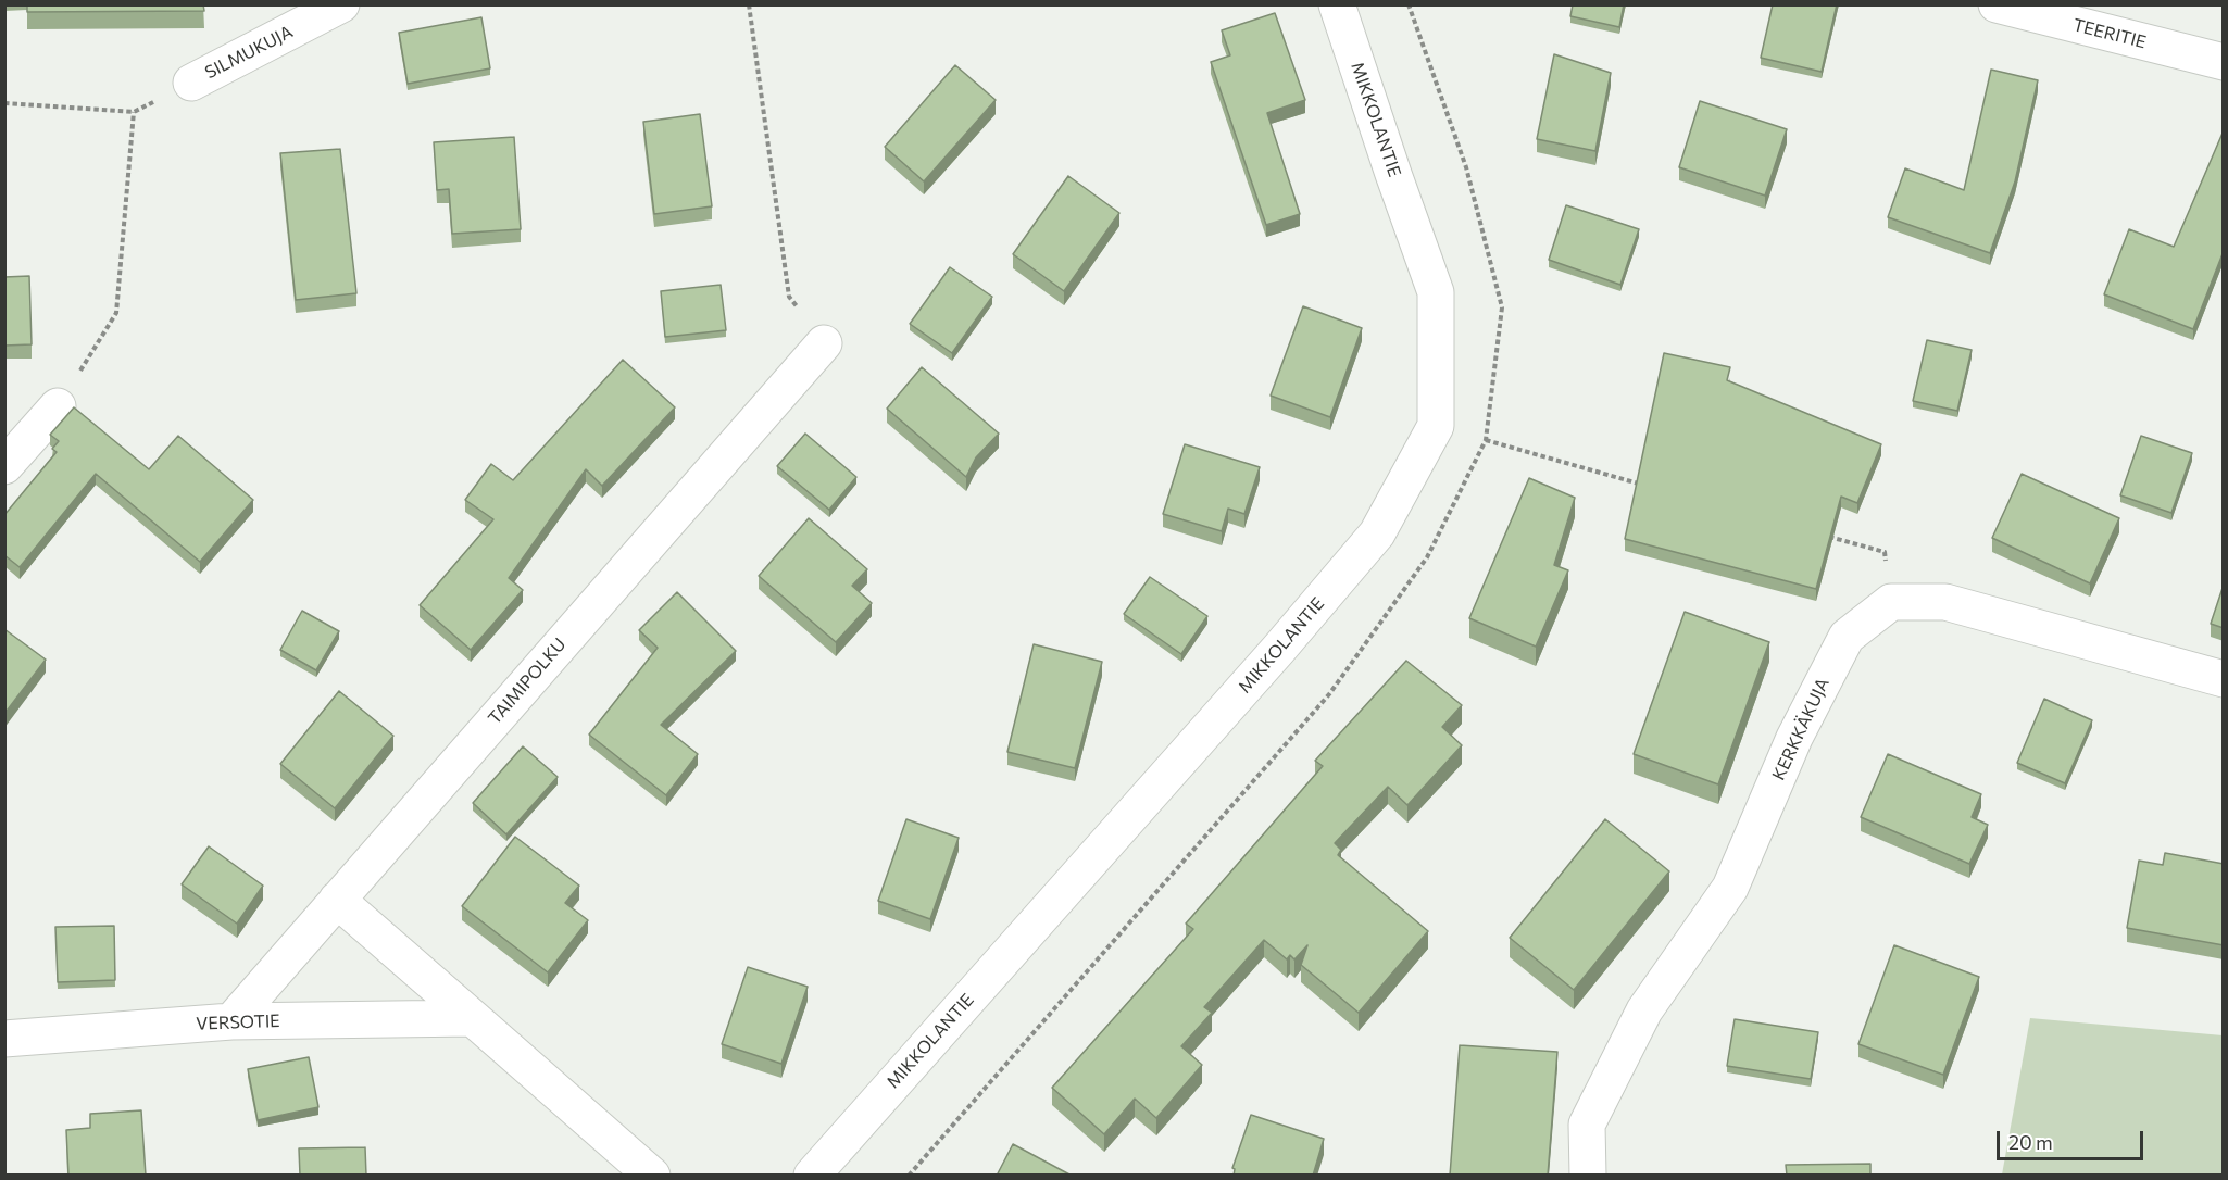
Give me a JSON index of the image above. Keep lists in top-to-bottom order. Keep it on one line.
{"streets":{"street":["TEERITIE","SILMUKUJA","MIKKOLANTIE","TAIMIPOLKU","KERKKÄKUJA","VERSOTIE"]},"crossings":[["TAIMIPOLKU","VERSOTIE"]],"scale_bar":"20 m"}
